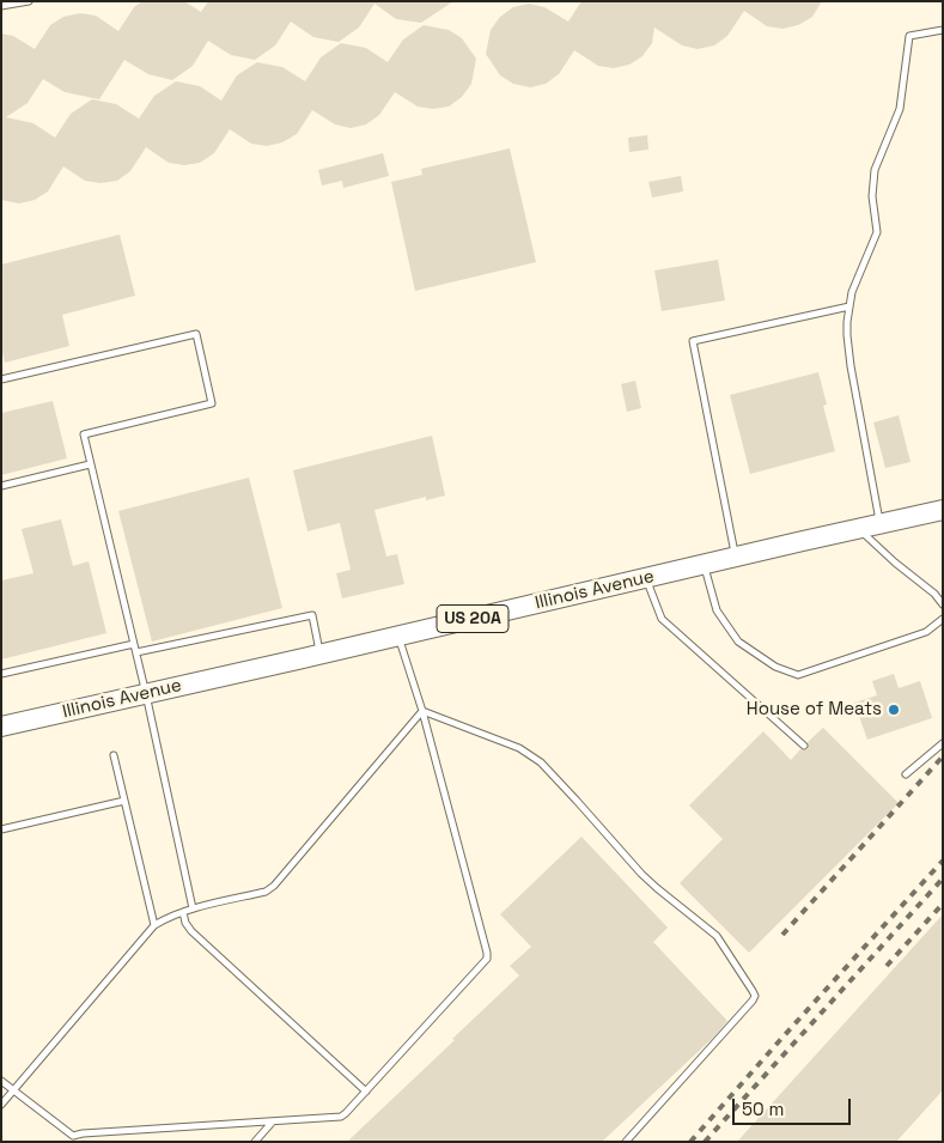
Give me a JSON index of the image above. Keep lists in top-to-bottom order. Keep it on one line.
{"streets":{"main road":["Illinois Avenue","US 20A"]},"places":["House of Meats"],"scale_bar":"50 m"}
